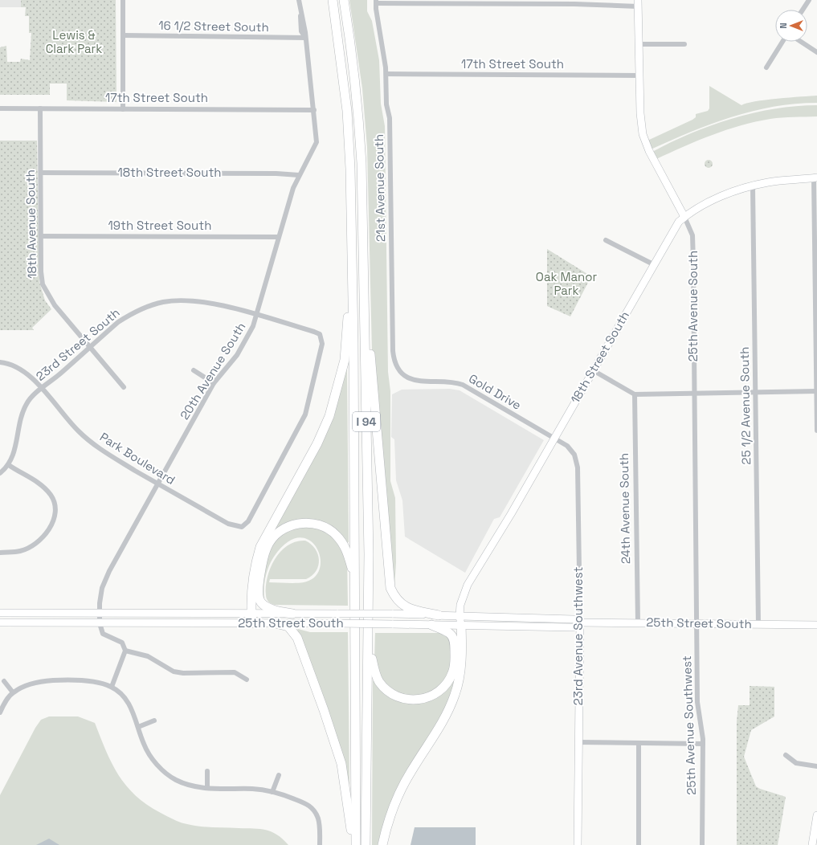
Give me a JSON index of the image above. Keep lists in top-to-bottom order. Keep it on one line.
{"streets":{"highway":["I 94"],"main road":["18th Street South","25th Avenue South","25th Street South","23rd Avenue Southwest"],"street":["16 1/2 Street South","17th Street South","21st Avenue South","18th Avenue South","19th Street South","23rd Street South","20th Avenue South","Gold Drive","25 1/2 Avenue South","Park Boulevard","24th Avenue South","25th Avenue Southwest"]},"crossings":[["16 1/2 Street South","20th Avenue South"],["17th Street South","21st Avenue South"],["17th Street South","18th Avenue South"],["17th Street South","25th Avenue South"],["17th Street South","20th Avenue South"],["18th Street South","18th Avenue South"],["18th Street South","25th Avenue South"],["18th Street South","20th Avenue South"],["18th Street South","Gold Drive"],["18th Street South","25 1/2 Avenue South"],["18th Street South","25th Street South"],["18th Street South","23rd Avenue Southwest"],["21st Avenue South","Gold Drive"],["18th Avenue South","19th Street South"],["18th Avenue South","23rd Street South"],["19th Street South","20th Avenue South"],["25th Avenue South","25th Street South"],["25th Avenue South","25th Avenue Southwest"],["23rd Street South","20th Avenue South"],["23rd Street South","Park Boulevard"],["20th Avenue South","Park Boulevard"],["20th Avenue South","25th Street South"],["Gold Drive","23rd Avenue Southwest"],["25 1/2 Avenue South","25th Street South"],["24th Avenue South","25th Street South"],["25th Street South","23rd Avenue Southwest"],["25th Street South","25th Avenue Southwest"]],"parks":["Lewis & Clark Park","Oak Manor Park"],"north":"left"}
